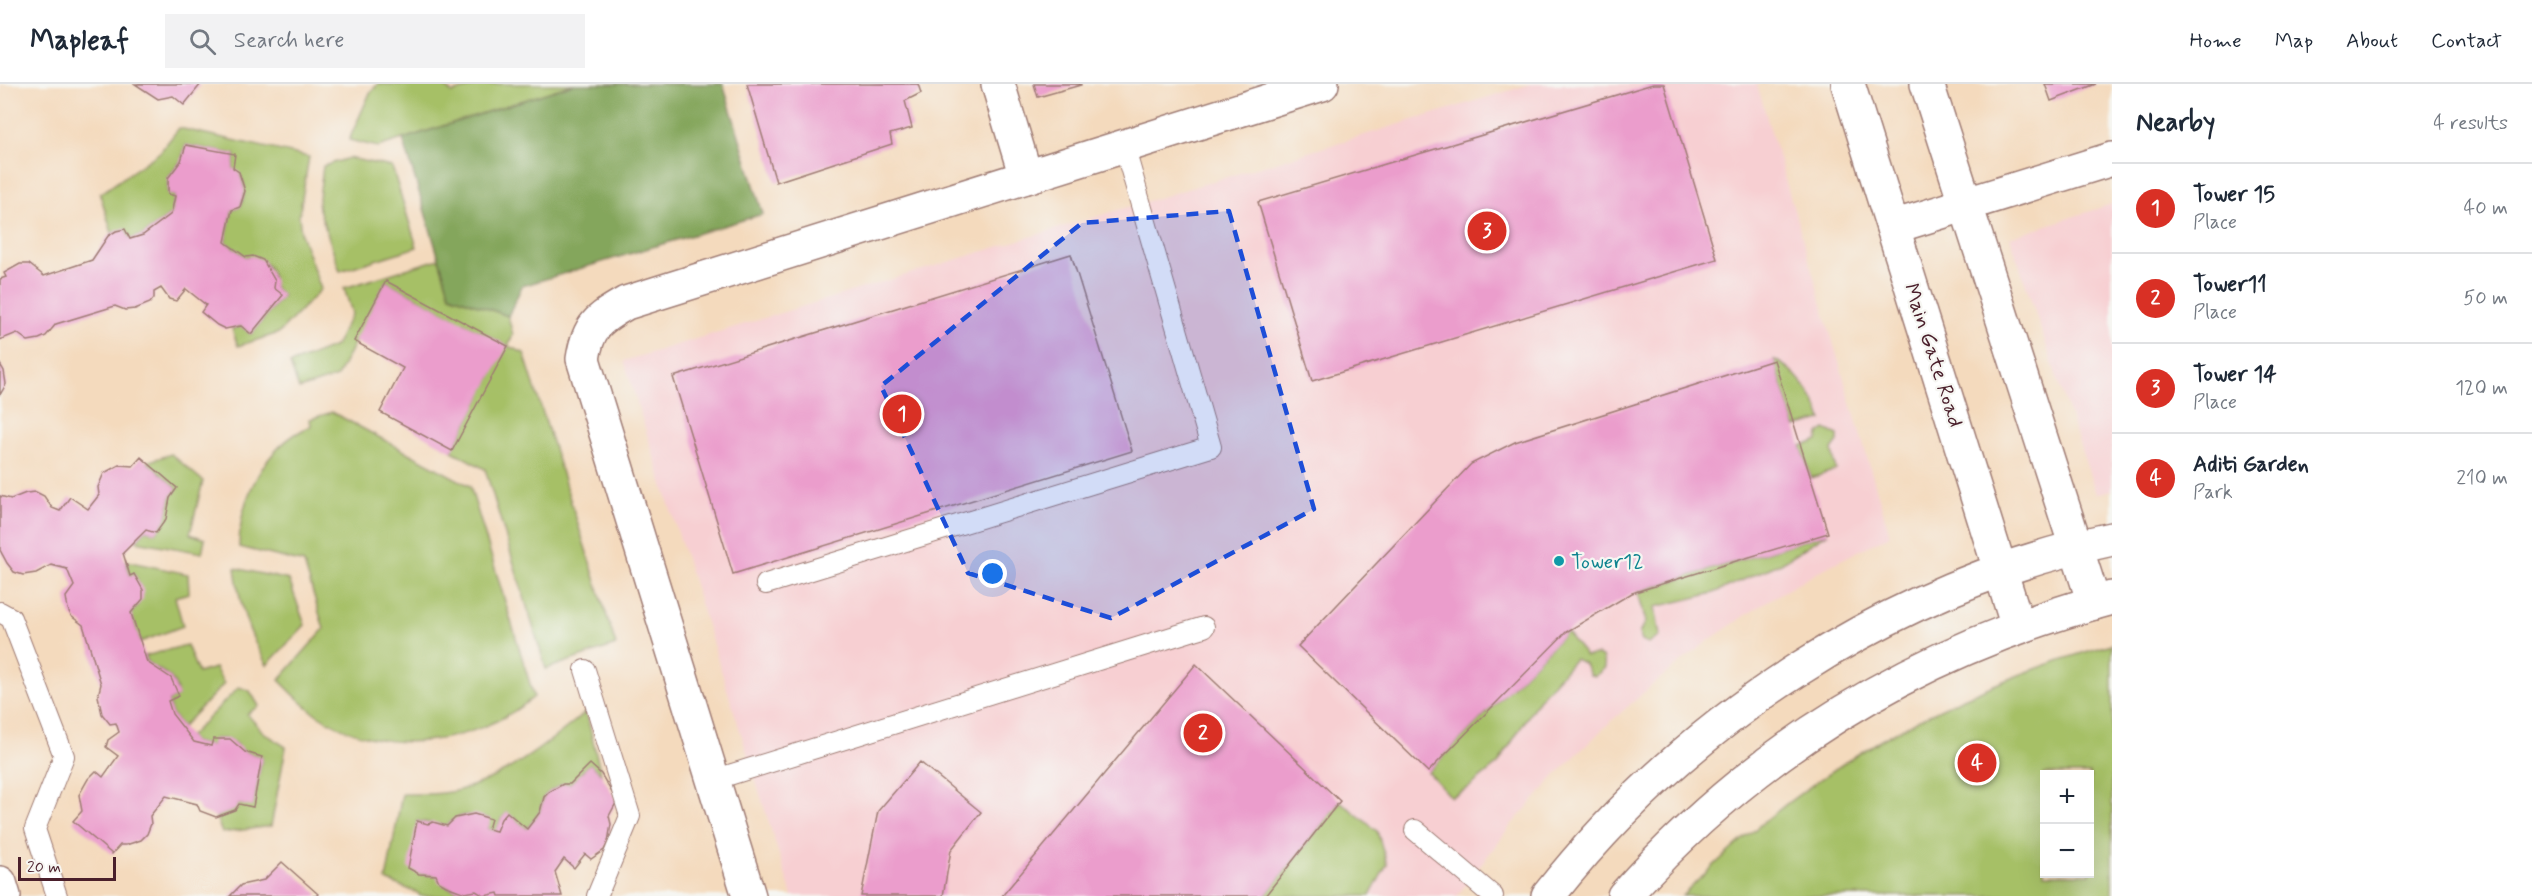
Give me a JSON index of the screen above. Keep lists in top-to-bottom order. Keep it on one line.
{"streets":{"street":["Main Gate Road"]},"places":["Tower12"],"scale_bar":"20 m","page":{"header":"Mapleaf","search":"Search here","nav":["Home","Map","About","Contact"],"heading":["Nearby","4 results"],"list":[{"mark":"1","name":"Tower 15","note":"Place","value":"40 m"},{"mark":"2","name":"Tower11","note":"Place","value":"50 m"},{"mark":"3","name":"Tower 14","note":"Place","value":"120 m"},{"mark":"4","name":"Aditi Garden","note":"Park","value":"210 m"}],"pins":["3","1","2","4"],"map_buttons":["+","−"],"scale":"20 m"}}
